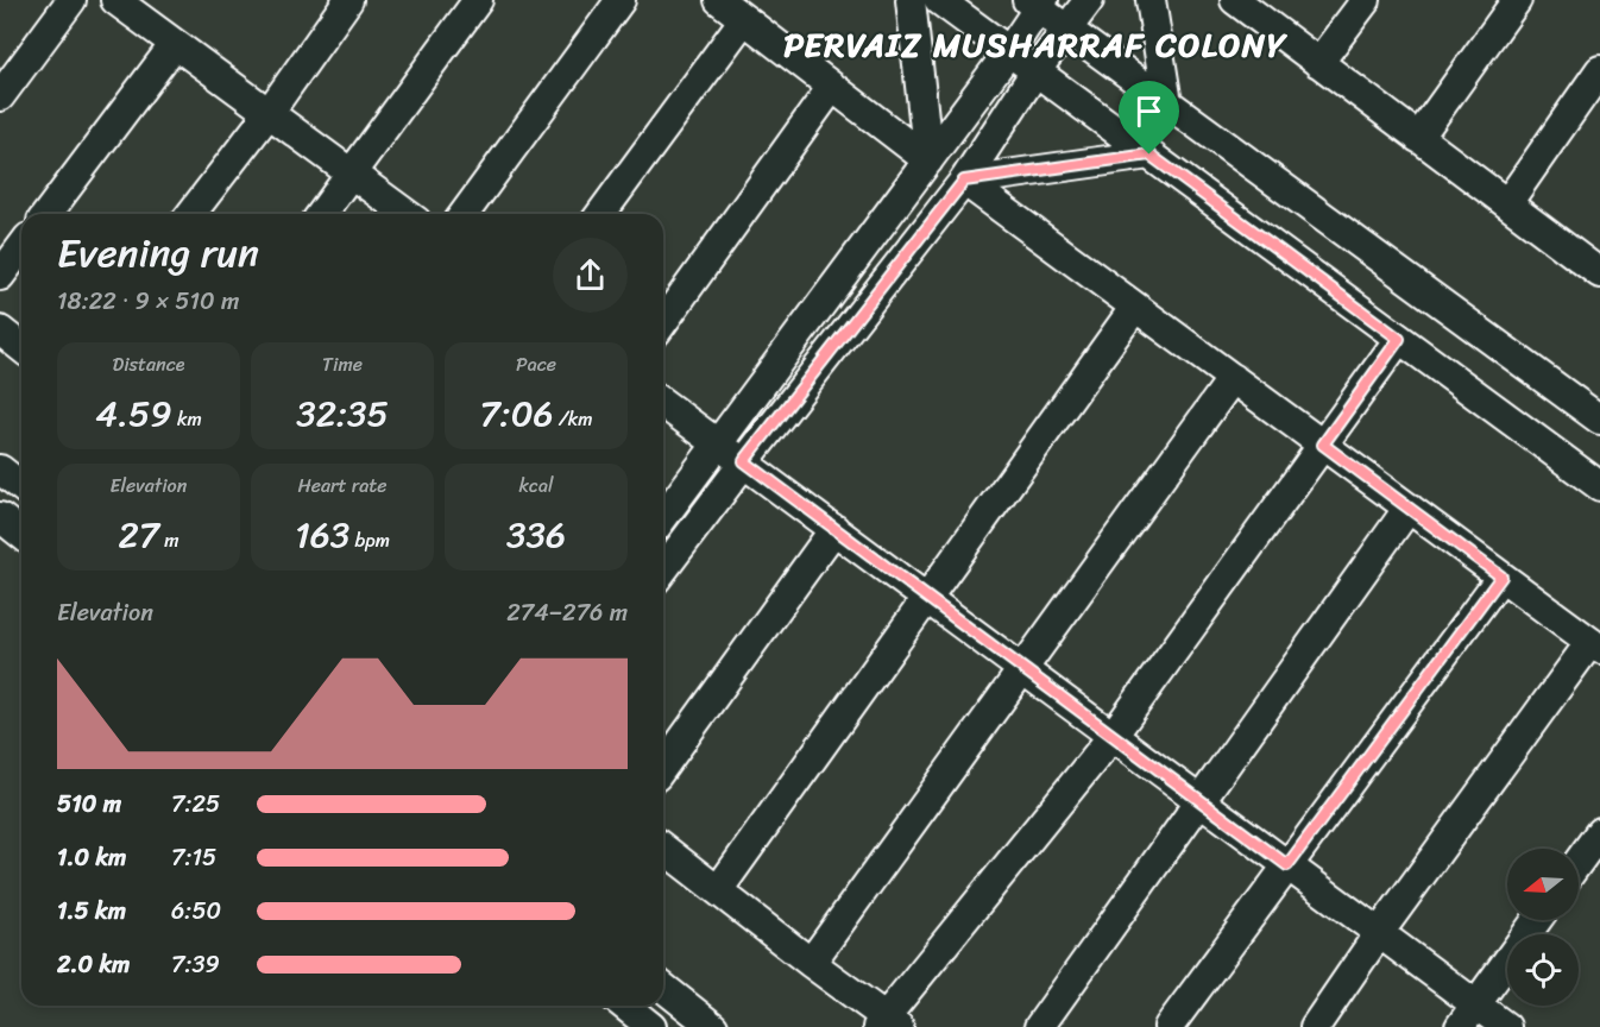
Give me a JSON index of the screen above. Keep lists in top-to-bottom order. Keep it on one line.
{"districts":["PERVAIZ MUSHARRAF COLONY"],"north":"left","page":{"heading":["Evening run","18:22 · 9 × 510 m"],"stats":[["Distance","4.59 km"],["Time","32:35"],["Pace","7:06 /km"],["Elevation","27 m"],["Heart rate","163 bpm"],["kcal","336"]],"chart":["Elevation","274–276 m"],"list":[{"name":"510 m","note":"7:25"},{"name":"1.0 km","note":"7:15"},{"name":"1.5 km","note":"6:50"},{"name":"2.0 km","note":"7:39"}]}}
